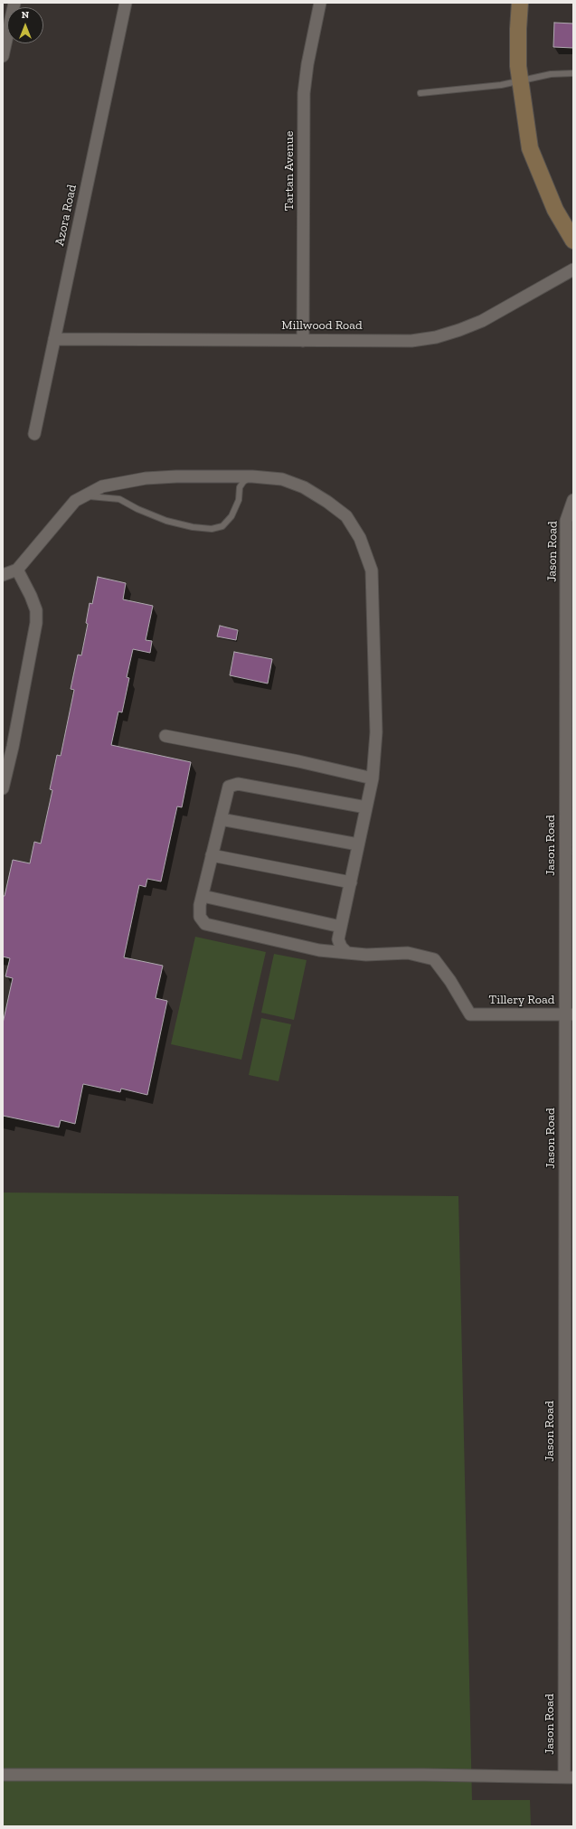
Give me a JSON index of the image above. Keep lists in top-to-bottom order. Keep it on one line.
{"streets":{"street":["Tartan Avenue","Azora Road","Millwood Road","Jason Road","Tillery Road"]},"crossings":[["Tartan Avenue","Millwood Road"],["Azora Road","Millwood Road"],["Jason Road","Tillery Road"]],"north":"top"}
